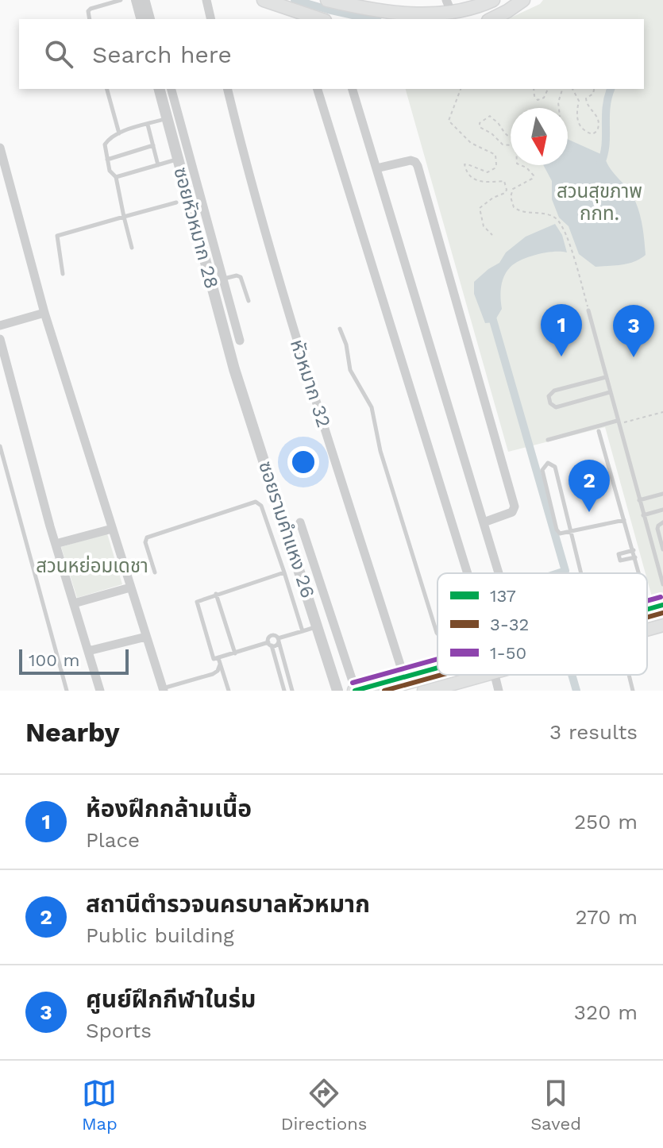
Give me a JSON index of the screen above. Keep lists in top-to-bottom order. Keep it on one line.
{"streets":{"street":["ซอยหัวหมาก 28","หัวหมาก 32","ซอยรามคำแหง 26"]},"crossings":[["ซอยหัวหมาก 28","ซอยรามคำแหง 26"]],"parks":["สวนสุขภาพ กกท.","สวนหย่อมเดชา"],"lines":["transit line 1-50","transit line 137","transit line 3-32"],"legend":["137","3-32","1-50"],"scale_bar":"100 m","north":"bottom","page":{"search":"Search here","pins":["1","3","2"],"scale":"100 m","heading":["Nearby","3 results"],"list":[{"mark":"1","name":"ห้องฝึกกล้ามเนื้อ","note":"Place","value":"250 m"},{"mark":"2","name":"สถานีตำรวจนครบาลหัวหมาก","note":"Public building","value":"270 m"},{"mark":"3","name":"ศูนย์ฝึกกีฬาในร่ม","note":"Sports","value":"320 m"}],"nav":["Map","Directions","Saved"]}}
